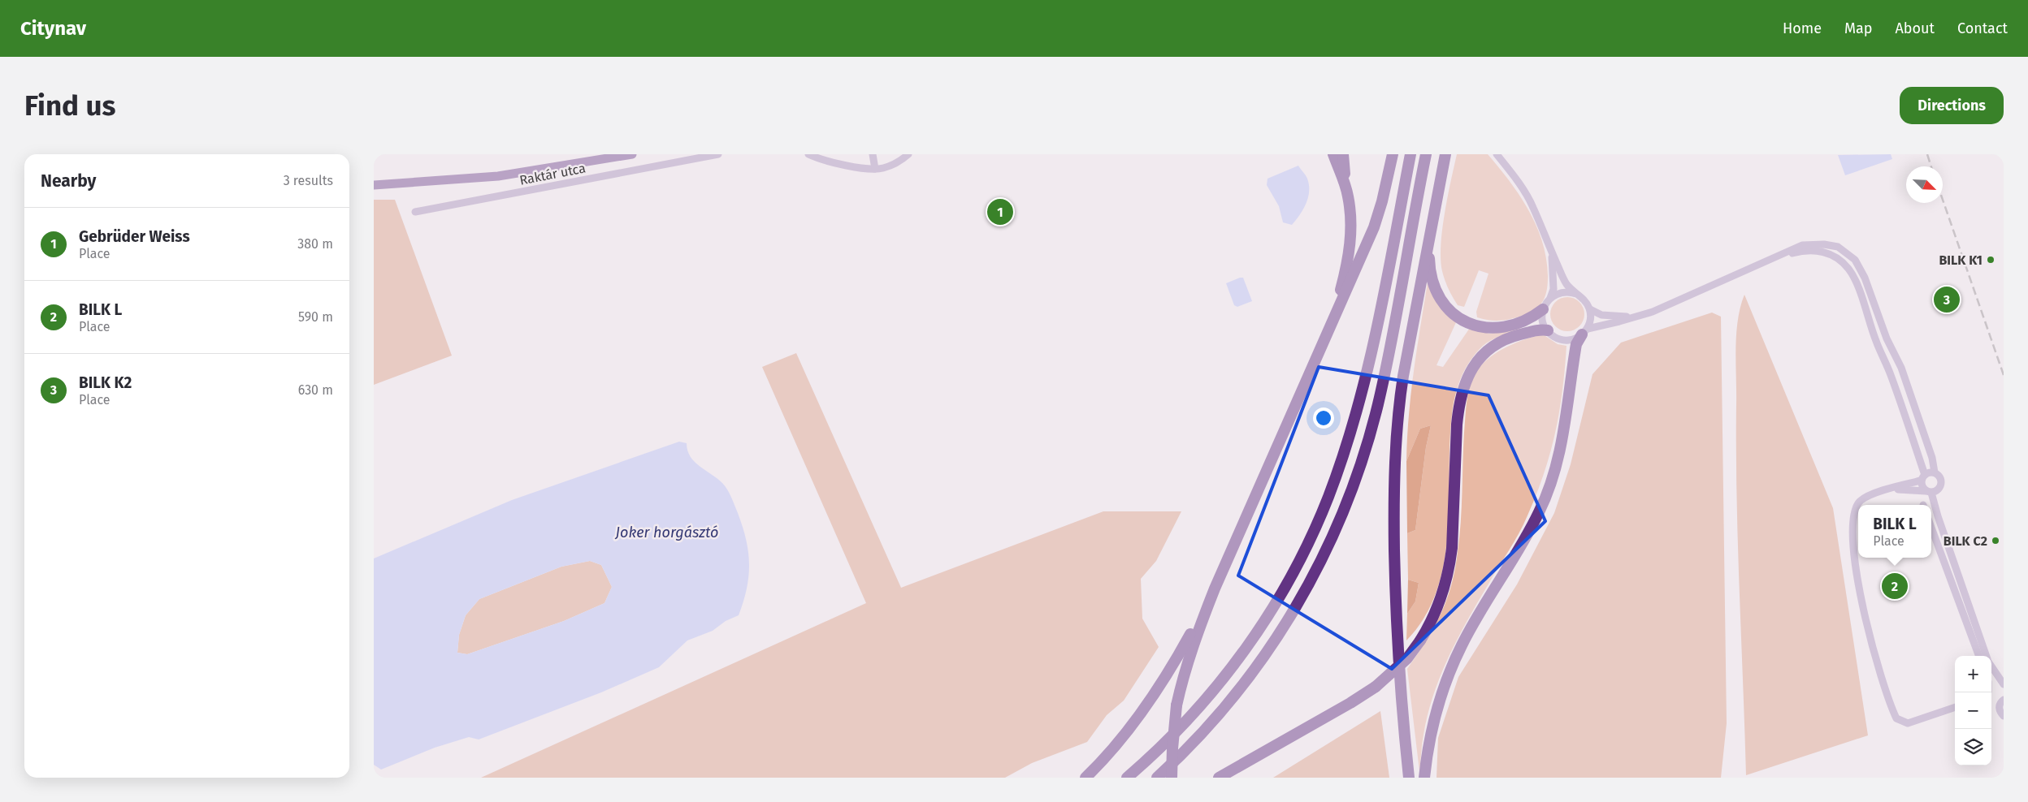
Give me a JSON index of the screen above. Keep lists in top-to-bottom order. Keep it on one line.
{"streets":{"street":["Raktár utca"]},"water":["Joker horgásztó"],"places":["BILK K1","BILK C2"],"north":"bottom right","page":{"header":"Citynav","nav":["Home","Map","About","Contact"],"buttons":"Directions","title":"Find us","heading":["Nearby","3 results"],"pins":["1","3","2"],"list":[{"mark":"1","name":"Gebrüder Weiss","note":"Place","value":"380 m"},{"mark":"2","name":"BILK L","note":"Place","value":"590 m"},{"mark":"3","name":"BILK K2","note":"Place","value":"630 m"}],"popup":["BILK L","Place"],"map_buttons":["+","−"]}}
